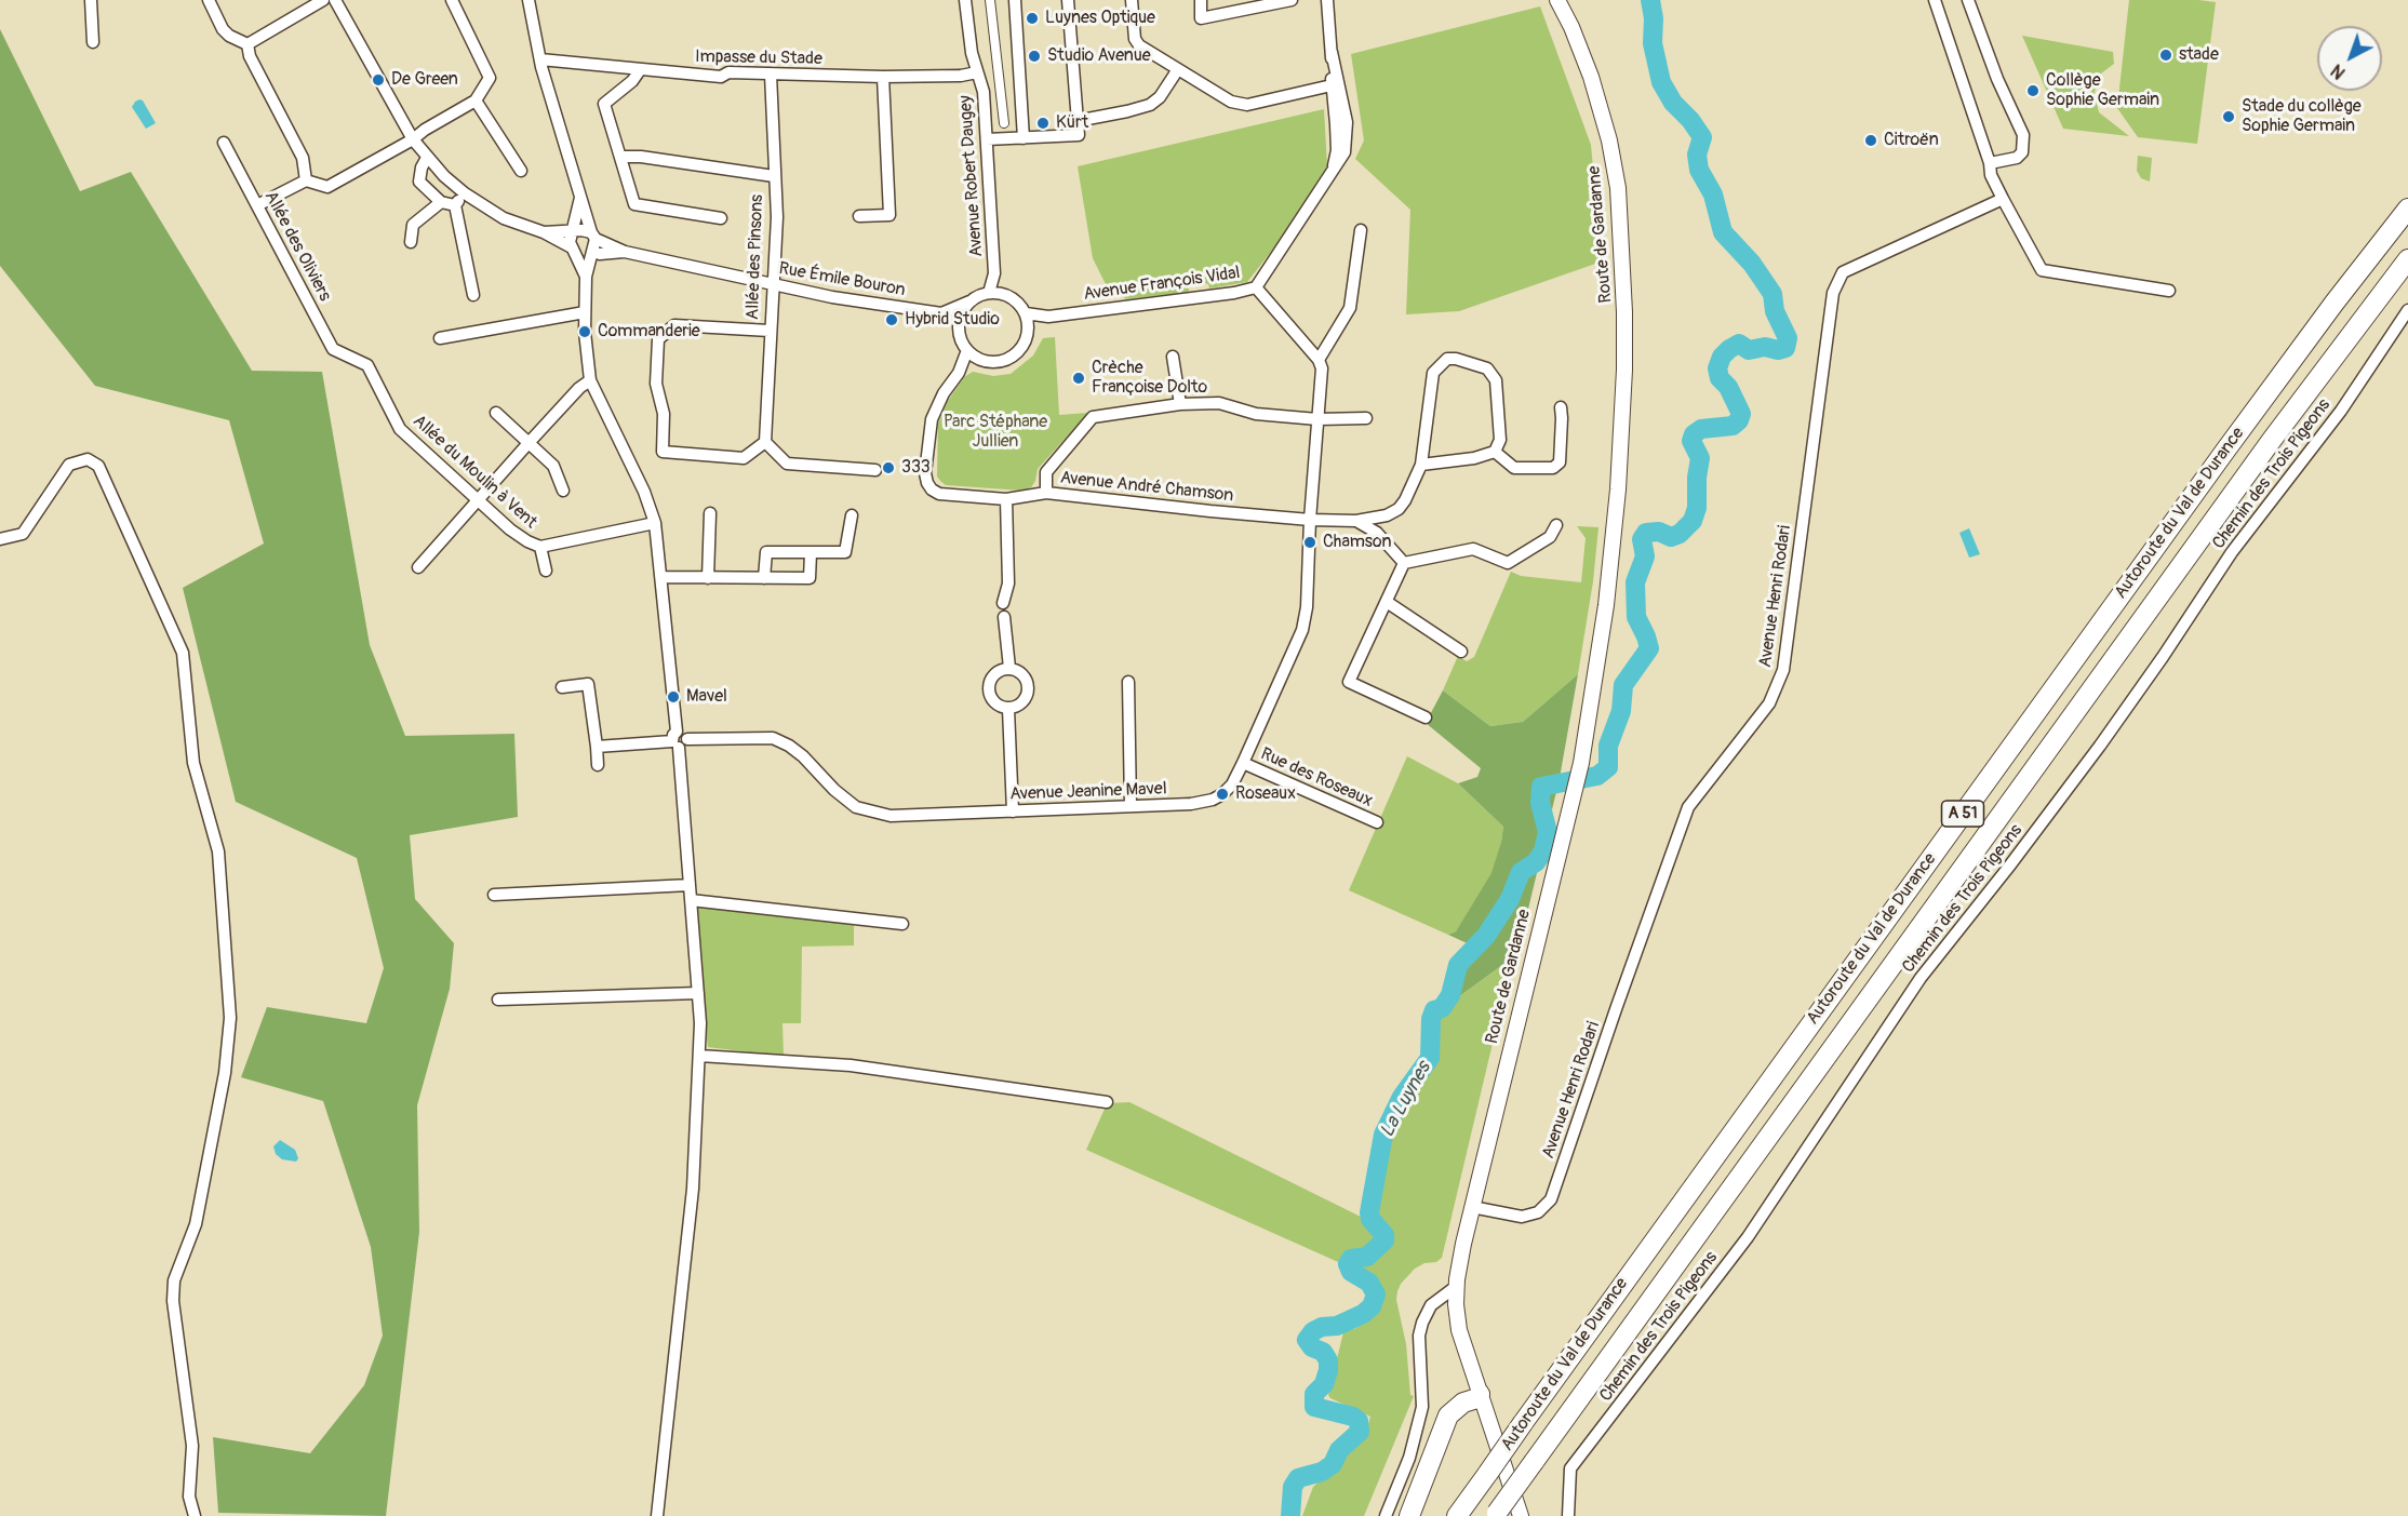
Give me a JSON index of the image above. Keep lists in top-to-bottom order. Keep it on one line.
{"streets":{"highway":["Autoroute du Val de Durance","A 51"],"main road":["Route de Gardanne"],"street":["Impasse du Stade","Avenue Robert Daugey","Allée des Oliviers","Allée des Pinsons","Rue Émile Bouron","Avenue François Vidal","Allée du Moulin à Vent","Chemin des Trois Pigeons","Avenue André Chamson","Avenue Henri Rodari","Rue des Roseaux","Avenue Jeanine Mavel"]},"crossings":[["Impasse du Stade","Avenue Robert Daugey"],["Impasse du Stade","Allée des Pinsons"],["Avenue Robert Daugey","Avenue François Vidal"],["Route de Gardanne","Avenue Henri Rodari"],["Allée des Oliviers","Allée du Moulin à Vent"],["Allée des Pinsons","Rue Émile Bouron"],["Avenue André Chamson","Avenue Jeanine Mavel"],["Rue des Roseaux","Avenue Jeanine Mavel"]],"water":["La Luynes"],"parks":["Parc Stéphane Jullien"],"places":["Luynes Optique","stade","Studio Avenue","De Green","Collège Sophie Germain","Stade du collège Sophie Germain","Kürt","Citroën","Hybrid Studio","Commanderie","Crèche Françoise Dolto","333","Chamson","Mavel","Roseaux"],"north":"bottom left"}
